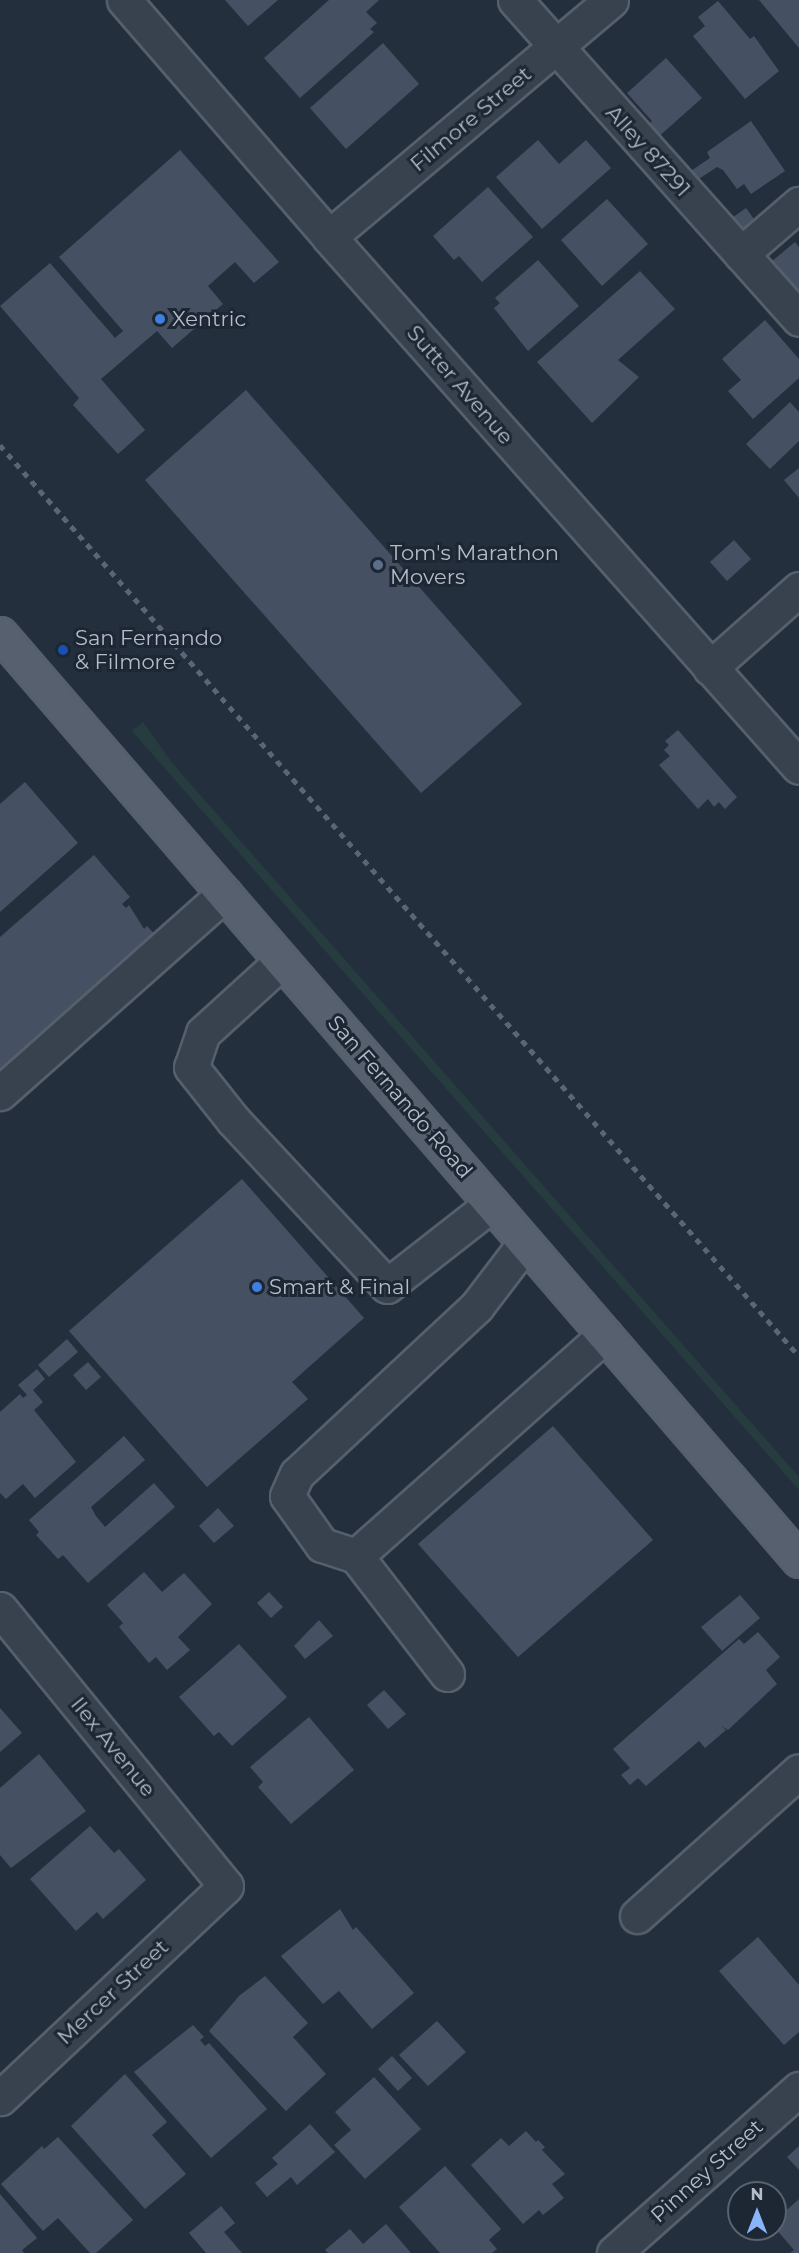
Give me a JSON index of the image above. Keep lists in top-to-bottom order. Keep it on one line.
{"streets":{"main road":["San Fernando Road"],"street":["Filmore Street","Alley 87291","Sutter Avenue","Ilex Avenue","Mercer Street","Pinney Street"]},"crossings":[["Filmore Street","Alley 87291"],["Filmore Street","Sutter Avenue"],["Ilex Avenue","Mercer Street"]],"places":["Xentric","Tom's Marathon Movers","San Fernando & Filmore","Smart & Final"],"north":"top"}
